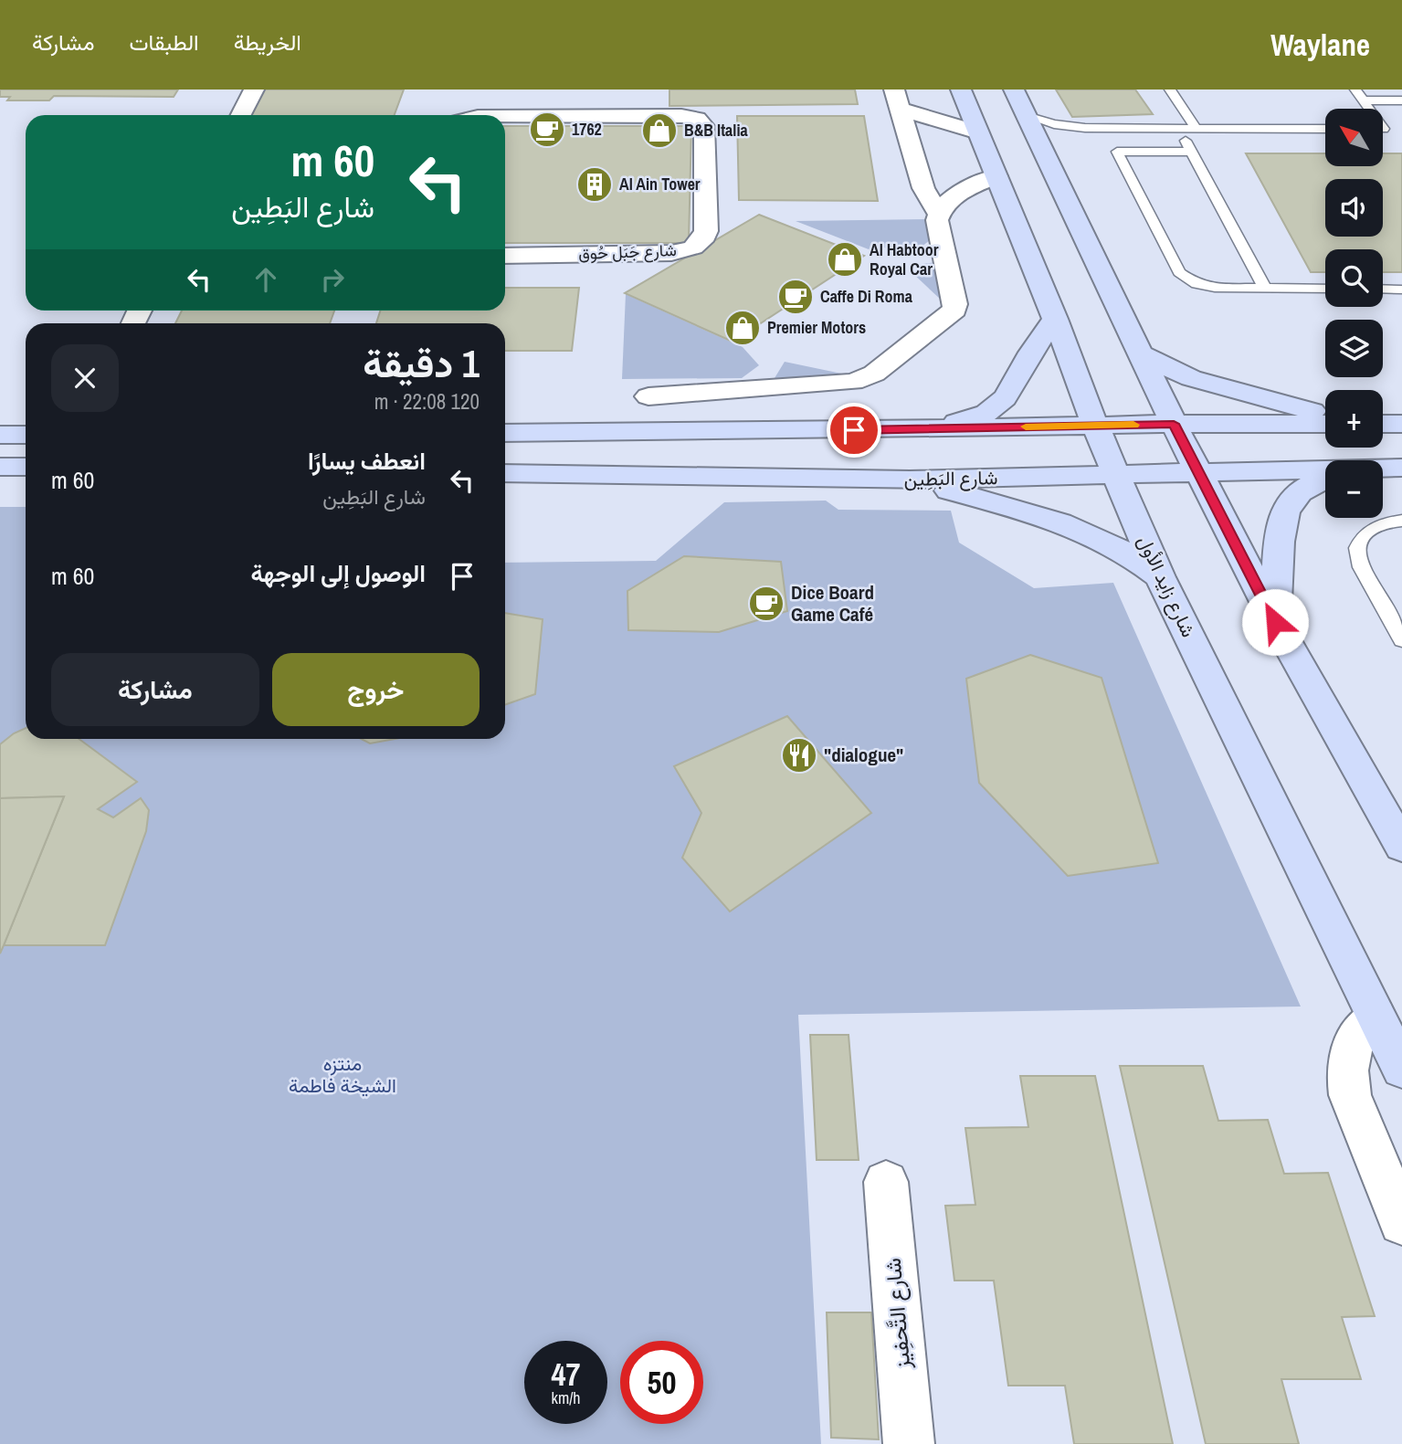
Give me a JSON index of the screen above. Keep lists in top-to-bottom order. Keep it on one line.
{"streets":{"main road":["شارع البَطِين","شارع زايد الأول"],"street":["شارع جَبَل حُوق","شارع التَّحفِيز"]},"crossings":[["شارع البَطِين","شارع زايد الأول"]],"parks":["منتزه الشيخة فاطمة"],"places":{"cafe":["1762","Caffe Di Roma","Dice Board Game Café"],"shop":["B&B Italia","Al Habtoor Royal Car","Premier Motors"],"building":["Al Ain Tower"],"restaurant":["\"dialogue\""]},"north":"top left","page":{"header":"Waylane","nav":["الخريطة","الطبقات","مشاركة"],"map_buttons":["+","−"],"turn":["60 m","شارع البَطِين"],"heading":["1 دقيقة","120 m · 22:08"],"list":[{"name":"انعطف يسارًا","note":"شارع البَطِين","value":"60 m"},{"name":"الوصول إلى الوجهة","value":"60 m"}],"buttons":["خروج","مشاركة"],"speed":"47 km/h","limit":"50"}}
